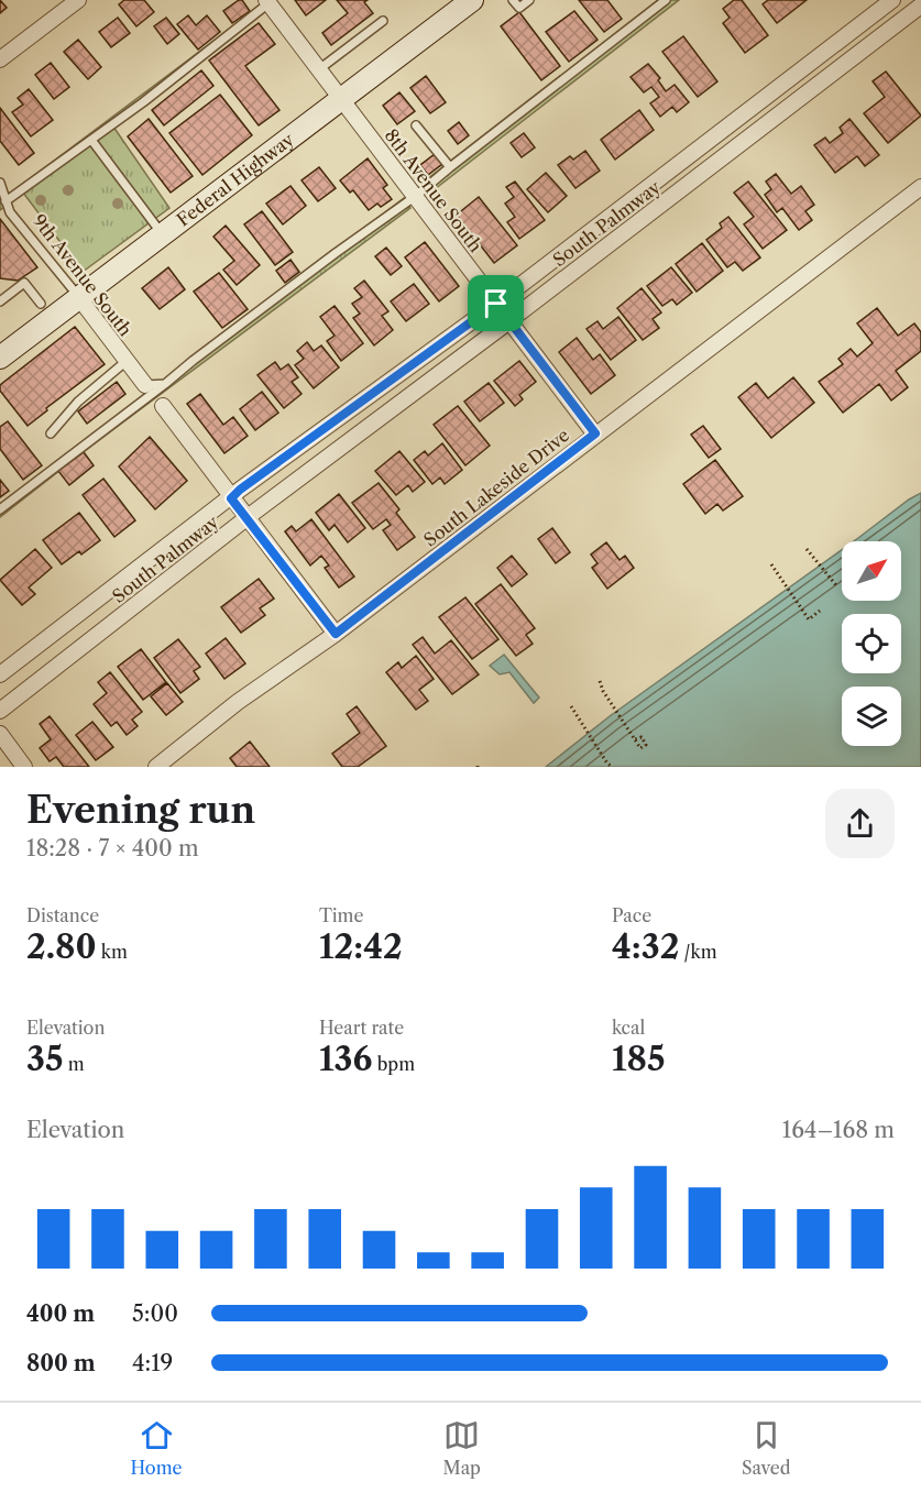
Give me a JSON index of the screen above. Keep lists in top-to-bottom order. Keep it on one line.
{"streets":{"main road":["Federal Highway"],"street":["8th Avenue South","South Palmway","9th Avenue South","South Lakeside Drive"]},"crossings":[["Federal Highway","8th Avenue South"],["Federal Highway","9th Avenue South"],["8th Avenue South","South Palmway"],["8th Avenue South","South Lakeside Drive"]],"north":"top right","page":{"heading":["Evening run","18:28 · 7 × 400 m"],"stats":[["Distance","2.80 km"],["Time","12:42"],["Pace","4:32 /km"],["Elevation","35 m"],["Heart rate","136 bpm"],["kcal","185"]],"chart":["Elevation","164–168 m"],"list":[{"name":"400 m","note":"5:00"},{"name":"800 m","note":"4:19"}],"tabs":["Home","Map","Saved"]}}
